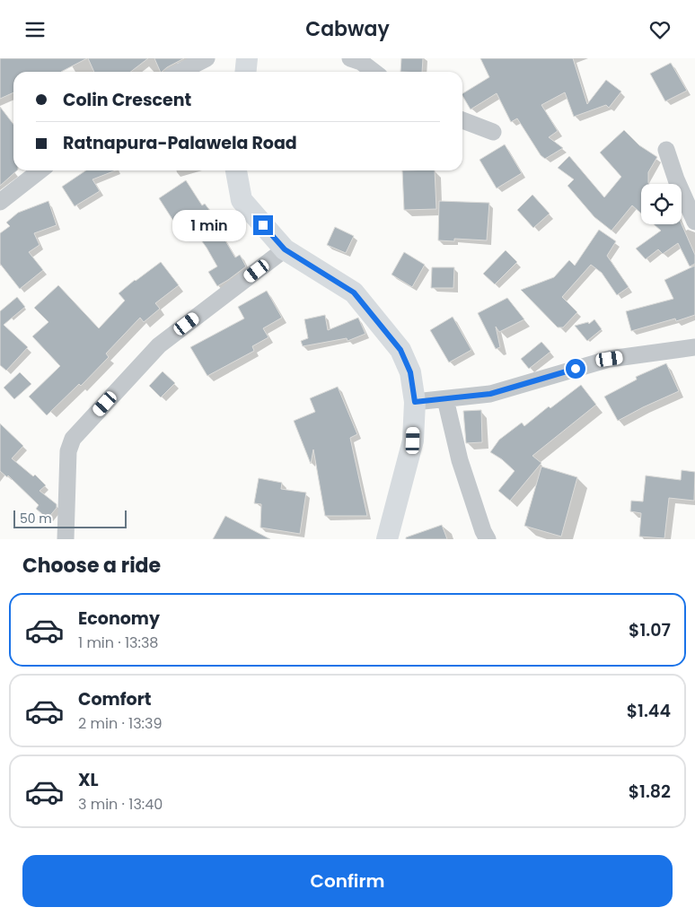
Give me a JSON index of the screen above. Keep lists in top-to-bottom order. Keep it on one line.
{"scale_bar":"50 m","page":{"header":"Cabway","banner":["Colin Crescent","Ratnapura-Palawela Road"],"bubble":"1 min","scale":"50 m","heading":"Choose a ride","list":[{"name":"Economy","note":"1 min · 13:38","value":"$1.07"},{"name":"Comfort","note":"2 min · 13:39","value":"$1.44"},{"name":"XL","note":"3 min · 13:40","value":"$1.82"}],"buttons":"Confirm"}}
